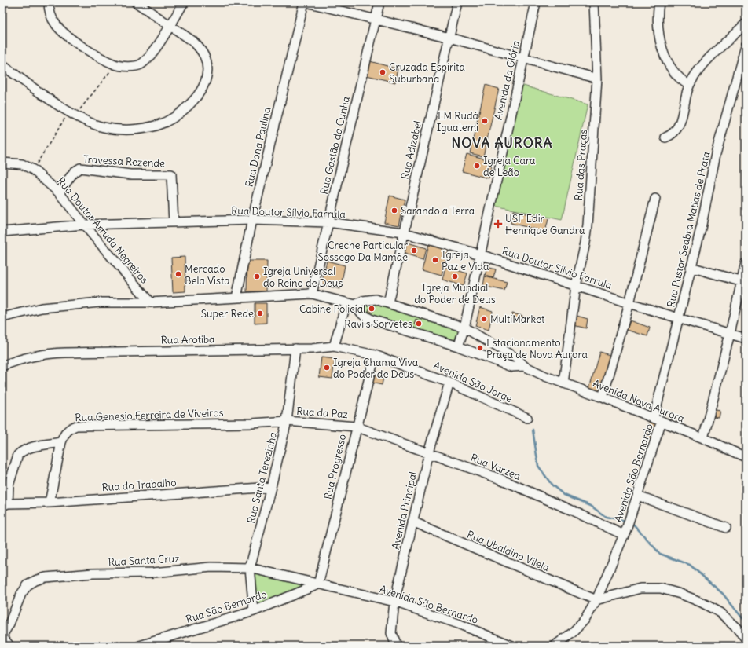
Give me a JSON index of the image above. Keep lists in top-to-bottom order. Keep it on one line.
{"streets":{"street":["Avenida da Glória","Rua Gastão da Cunha","Rua Dona Paulina","Rua Adizabel","Travessa Rezende","Rua das Praças","Rua Doutor Sílvio Farrula","Rua Pastor Seabra Matias de Prata","Rua Doutor Arruda Negreiros","Rua Arotiba","Avenida São Jorge","Avenida Nova Aurora","Rua da Paz","Rua Genesio Ferreira de Viveiros","Rua Progresso","Rua Varzea","Avenida São Bernardo","Rua Santa Terezinha","Rua do Trabalho","Avenida Principal","Rua Ubaldino Vilela","Rua Santa Cruz","Rua São Bernardo"]},"crossings":[["Avenida da Glória","Rua Doutor Sílvio Farrula"],["Avenida da Glória","Avenida Nova Aurora"],["Rua Gastão da Cunha","Rua Doutor Sílvio Farrula"],["Rua Dona Paulina","Rua Doutor Sílvio Farrula"],["Rua Adizabel","Rua Doutor Sílvio Farrula"],["Rua Adizabel","Avenida Nova Aurora"],["Travessa Rezende","Rua Doutor Sílvio Farrula"],["Travessa Rezende","Rua Doutor Arruda Negreiros"],["Rua das Praças","Rua Doutor Sílvio Farrula"],["Rua das Praças","Avenida Nova Aurora"],["Rua Doutor Sílvio Farrula","Rua Pastor Seabra Matias de Prata"],["Rua Doutor Sílvio Farrula","Rua Doutor Arruda Negreiros"],["Rua Pastor Seabra Matias de Prata","Avenida Nova Aurora"],["Rua Pastor Seabra Matias de Prata","Avenida São Bernardo"],["Rua Arotiba","Avenida São Jorge"],["Rua Arotiba","Rua Progresso"],["Rua Arotiba","Rua Santa Terezinha"],["Avenida São Jorge","Rua Progresso"],["Avenida São Jorge","Avenida Principal"],["Avenida Nova Aurora","Avenida São Bernardo"],["Rua da Paz","Rua Genesio Ferreira de Viveiros"],["Rua da Paz","Rua Progresso"],["Rua da Paz","Rua Varzea"],["Rua da Paz","Rua Santa Terezinha"],["Rua Genesio Ferreira de Viveiros","Rua Santa Terezinha"],["Rua Genesio Ferreira de Viveiros","Rua do Trabalho"],["Rua Progresso","Rua Varzea"],["Rua Progresso","Avenida São Bernardo"],["Rua Progresso","Rua Santa Cruz"],["Rua Progresso","Rua São Bernardo"],["Rua Varzea","Avenida São Bernardo"],["Rua Varzea","Avenida Principal"],["Avenida São Bernardo","Avenida Principal"],["Avenida São Bernardo","Rua Ubaldino Vilela"],["Avenida São Bernardo","Rua Santa Cruz"],["Avenida São Bernardo","Rua São Bernardo"],["Rua Santa Terezinha","Rua do Trabalho"],["Rua Santa Terezinha","Rua Santa Cruz"],["Rua Santa Terezinha","Rua São Bernardo"],["Avenida Principal","Rua Ubaldino Vilela"],["Rua Santa Cruz","Rua São Bernardo"]],"districts":["NOVA AURORA"],"places":{"other":["Cruzada Espírita Suburbana","EM Rudá Iguatemi","Igreja Cara de Leão","Sarando a Terra","Creche Particular Sossego Da Mamãe","Igreja Paz e Vida","Mercado Bela Vista","Igreja Universal do Reino de Deus","Igreja Mundial do Poder de Deus","Cabine Policial","Super Rede","MultiMarket","Ravi's Sorvetes","Estacionamento Praça de Nova Aurora","Igreja Chama Viva do Poder de Deus"],"health":["USF Edir Henrique Gandra"]}}
